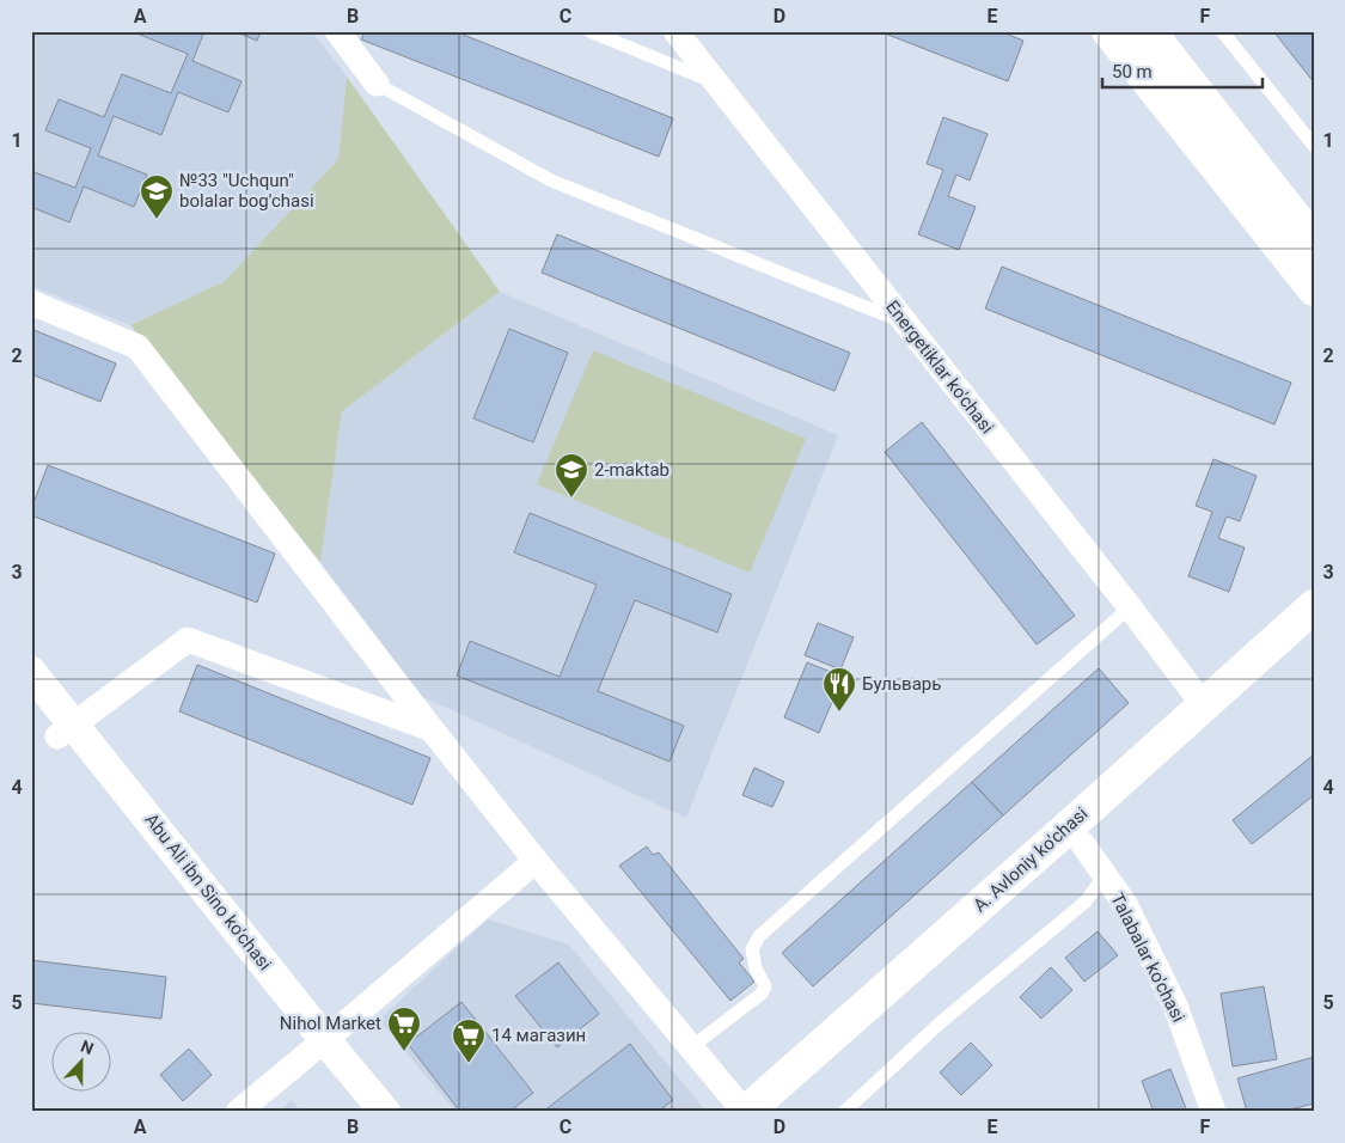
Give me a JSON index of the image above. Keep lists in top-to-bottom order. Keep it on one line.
{"streets":{"main road":["A. Avloniy ko'chasi"],"street":["Energetiklar ko'chasi","Abu Ali ibn Sino ko'chasi","Talabalar ko'chasi"]},"crossings":[["Energetiklar ko'chasi","A. Avloniy ko'chasi"],["A. Avloniy ko'chasi","Talabalar ko'chasi"]],"places":{"school or university":["№33 \"Uchqun\" bolalar bog'chasi","2-maktab"],"restaurant":["Бульварь"],"supermarket":["Nihol Market","14 магазин"]},"scale_bar":"50 m","north":"top","grid":{"columns":["A","B","C","D","E","F"],"rows":["1","2","3","4","5"]}}
